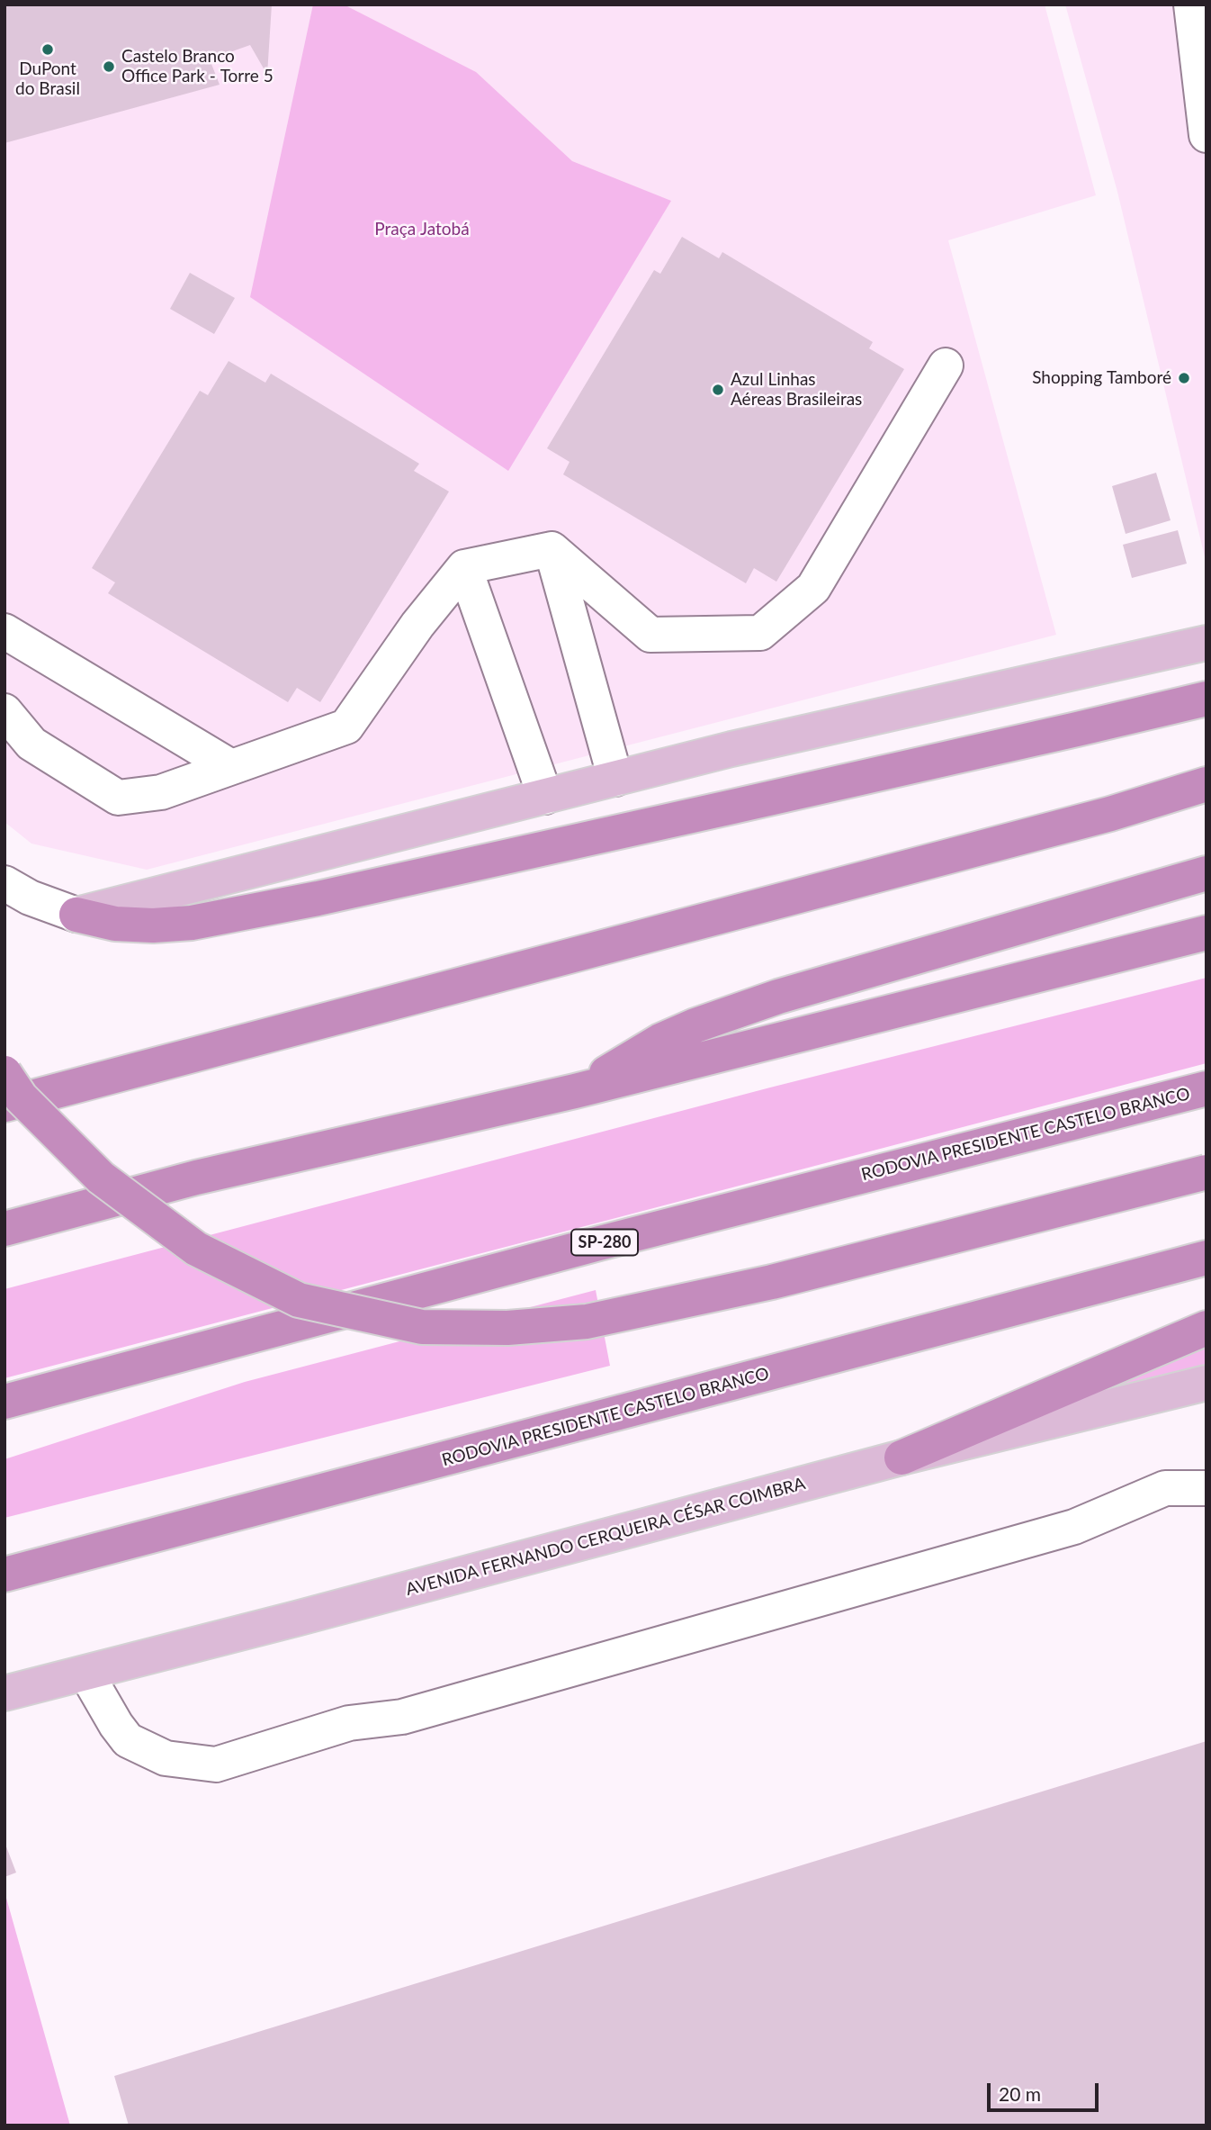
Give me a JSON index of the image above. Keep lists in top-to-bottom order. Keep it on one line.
{"streets":{"highway":["RODOVIA PRESIDENTE CASTELO BRANCO","SP-280"],"main road":["AVENIDA FERNANDO CERQUEIRA CÉSAR COIMBRA"]},"parks":["Praça Jatobá"],"places":["DuPont do Brasil","Castelo Branco Office Park - Torre 5","Shopping Tamboré","Azul Linhas Aéreas Brasileiras"],"scale_bar":"20 m"}
